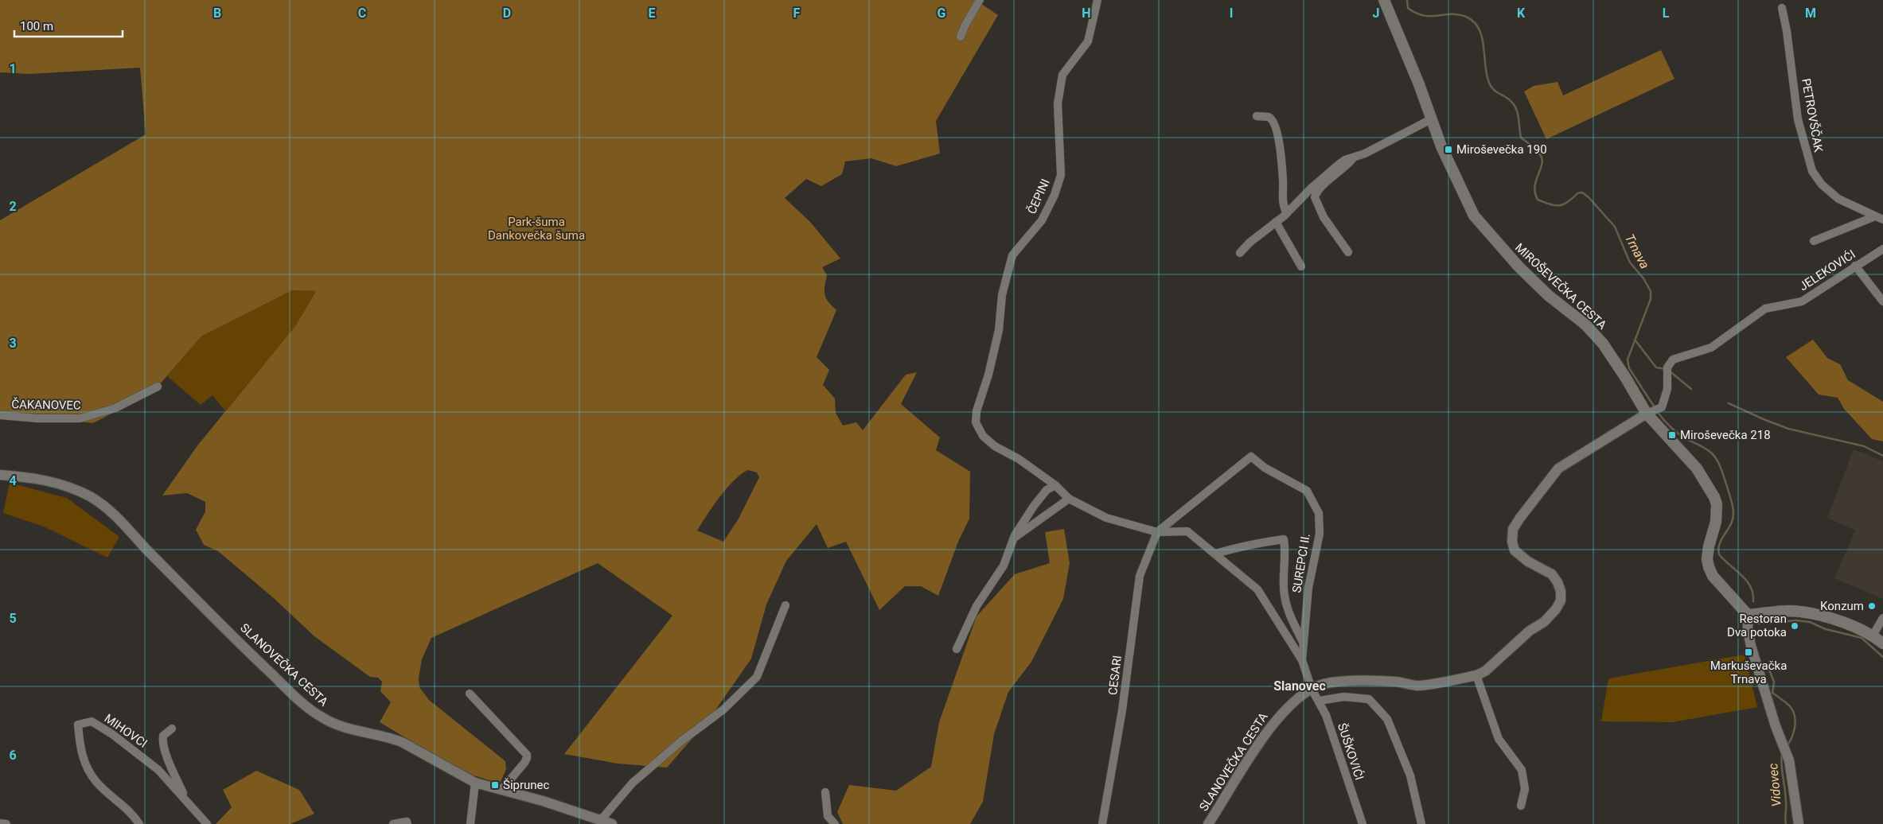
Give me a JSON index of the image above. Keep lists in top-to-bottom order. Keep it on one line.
{"streets":{"main road":["MIROŠEVEČKA CESTA"],"street":["PETROVŠČAK","ČEPINI","JELEKOVIĆI","ČAKANOVEC","SUREPCI II.","SLANOVEČKA CESTA","CESARI","MIHOVCI","ŠUŠKOVIĆI"]},"crossings":[["JELEKOVIĆI","MIROŠEVEČKA CESTA"],["JELEKOVIĆI","SLANOVEČKA CESTA"],["MIROŠEVEČKA CESTA","SLANOVEČKA CESTA"],["SUREPCI II.","CESARI"],["SLANOVEČKA CESTA","ŠUŠKOVIĆI"]],"districts":["Slanovec"],"water":["Trnava","Vidovec"],"parks":["Park-šuma Dankovečka šuma"],"places":{"transit":["Miroševečka 190","Miroševečka 218","Markuševačka Trnava","Šiprunec"],"other":["Konzum","Restoran Dva potoka"]},"scale_bar":"100 m","grid":{"columns":["B","C","D","E","F","G","H","I","J","K","L","M"],"rows":["1","2","3","4","5","6"]}}
